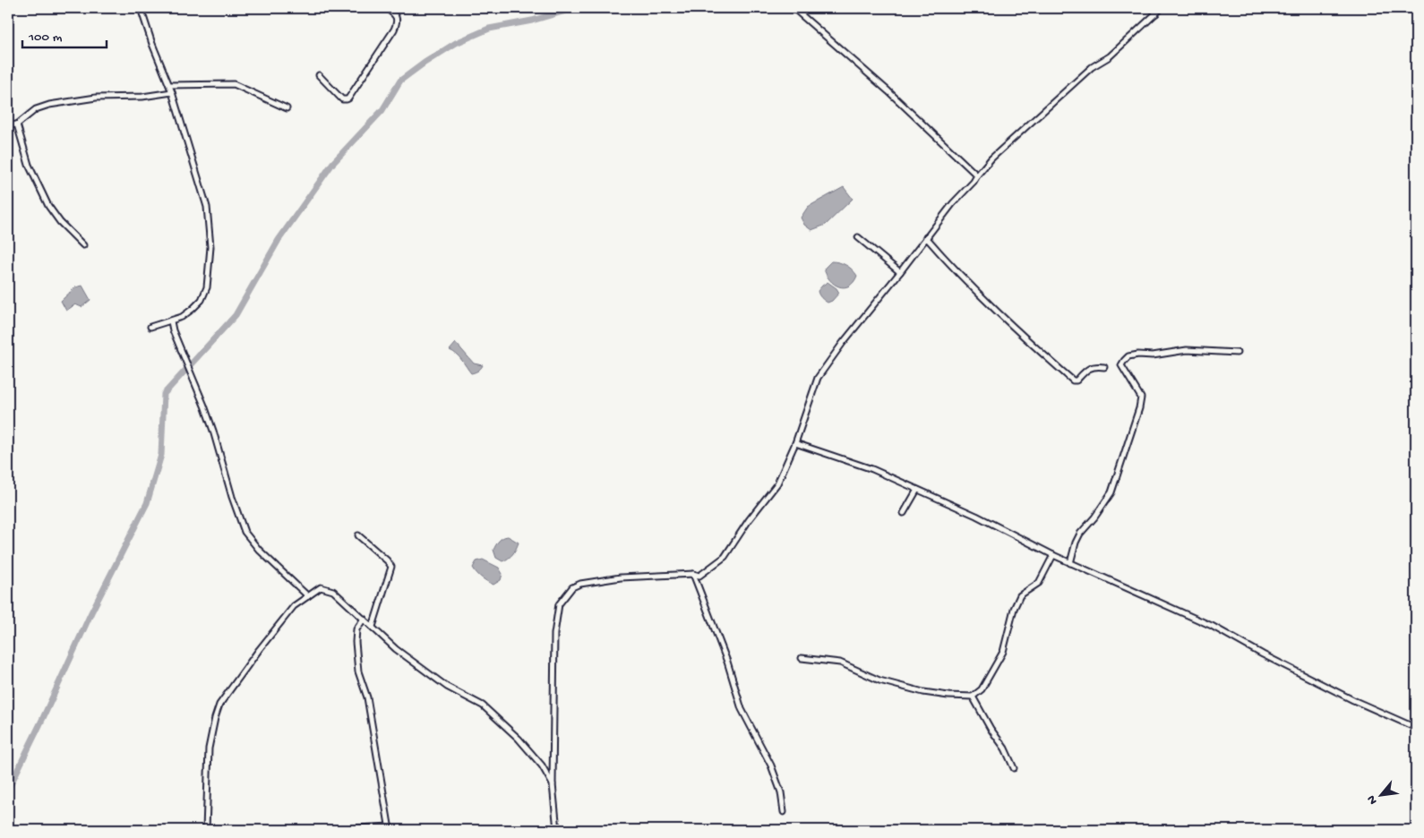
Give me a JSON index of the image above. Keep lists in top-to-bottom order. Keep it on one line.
{"scale_bar":"100 m","north":"bottom left"}
